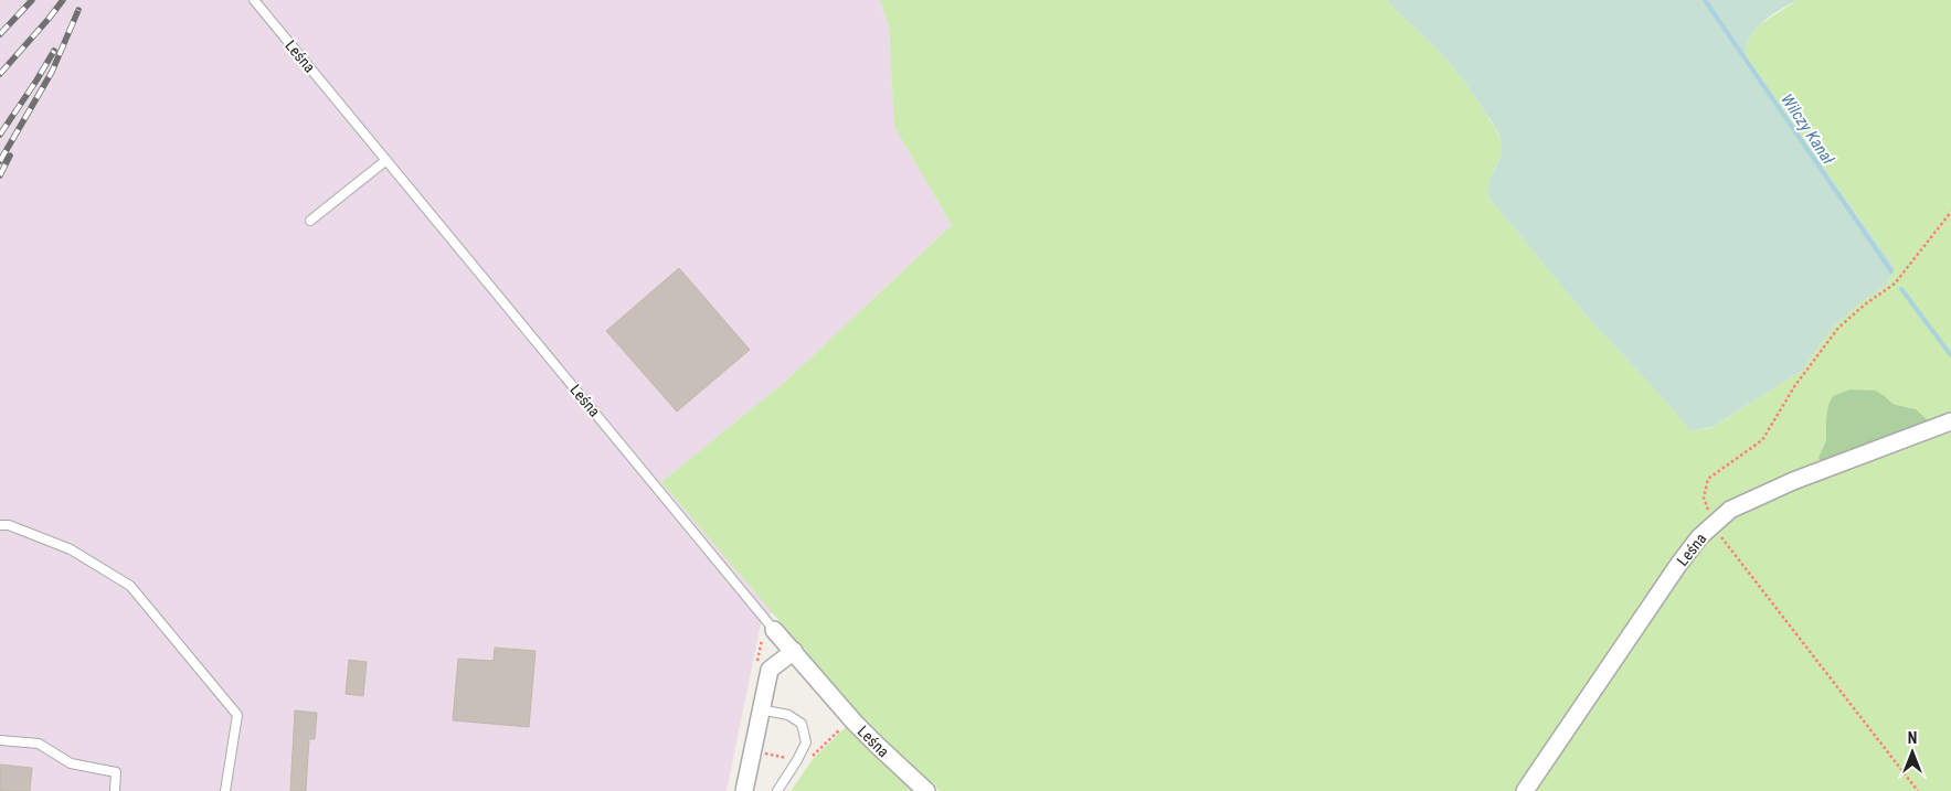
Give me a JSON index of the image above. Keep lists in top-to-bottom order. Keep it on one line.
{"streets":{"street":["Leśna"]},"water":["Wilczy Kanał"],"north":"top"}
